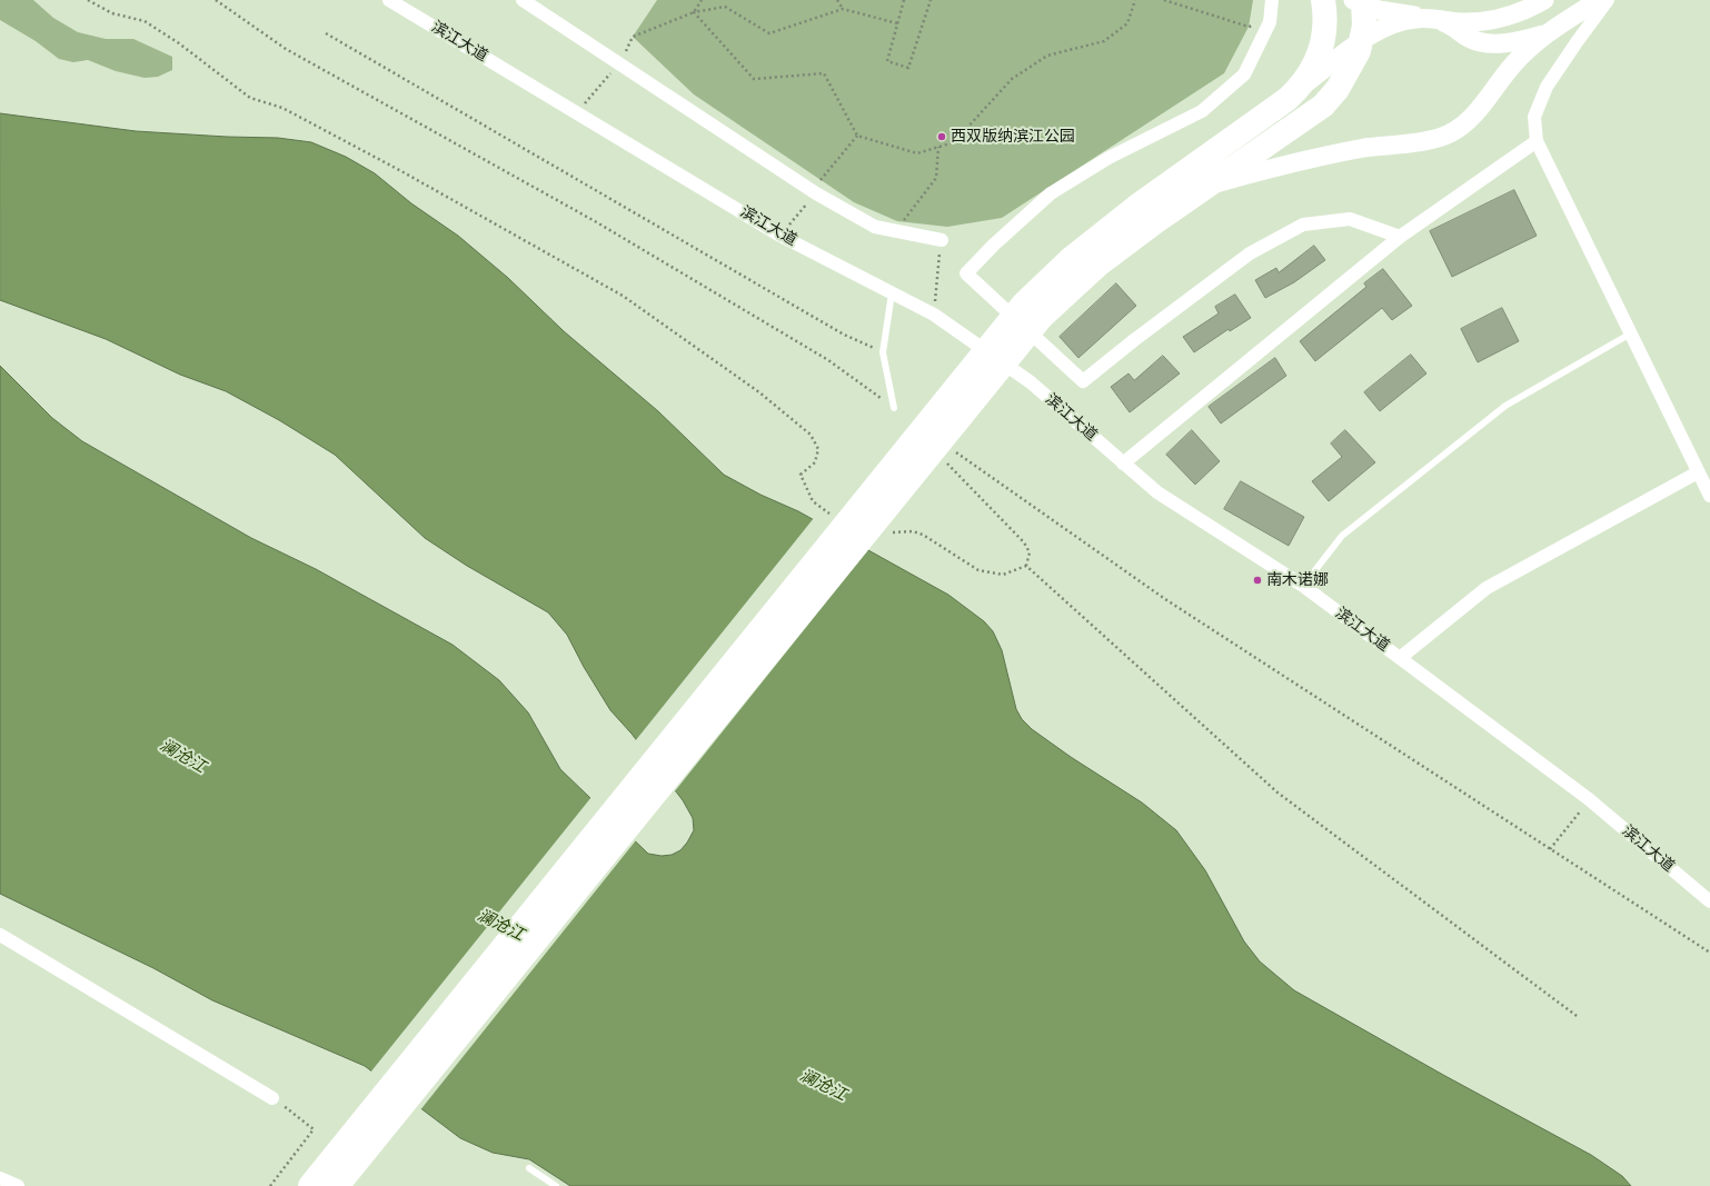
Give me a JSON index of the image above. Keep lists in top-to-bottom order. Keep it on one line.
{"streets":{"street":["滨江大道"]},"water":["澜沧江"],"places":["西双版纳滨江公园","南木诺娜"]}
